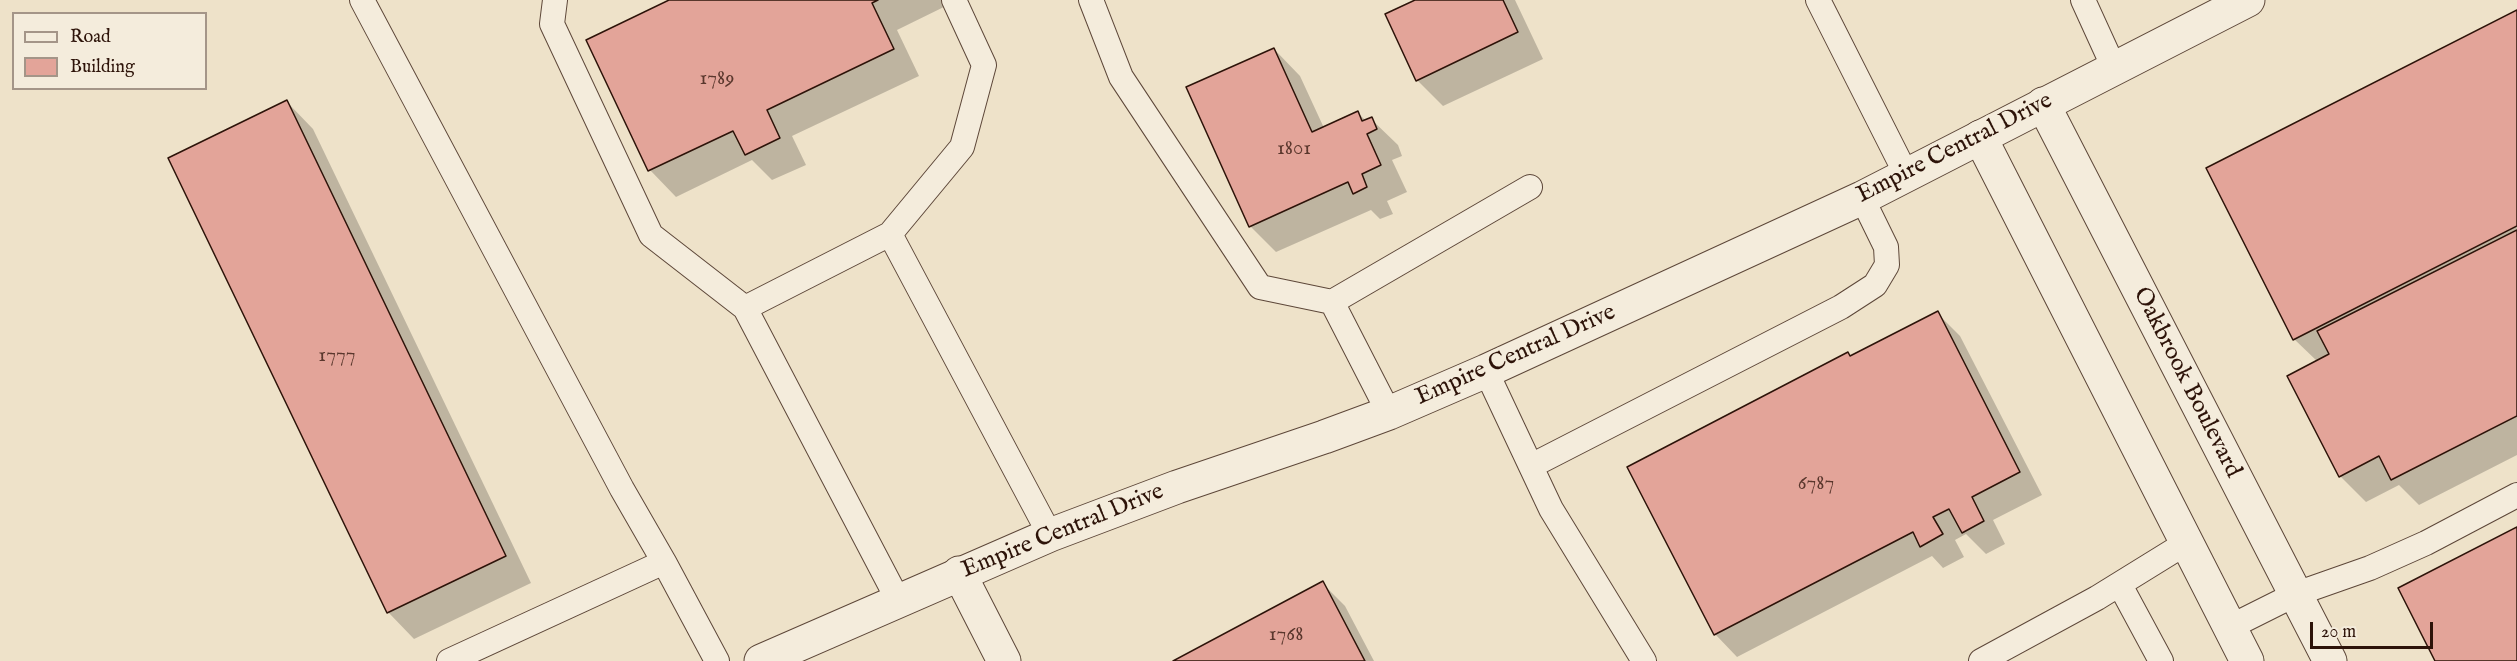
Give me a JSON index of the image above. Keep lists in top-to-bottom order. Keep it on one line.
{"streets":{"street":["Empire Central Drive","Oakbrook Boulevard"]},"crossings":[["Empire Central Drive","Oakbrook Boulevard"]],"house_numbers":["1789","1801","1777","6787","1768"],"legend":["Road","Building"],"scale_bar":"20 m"}
